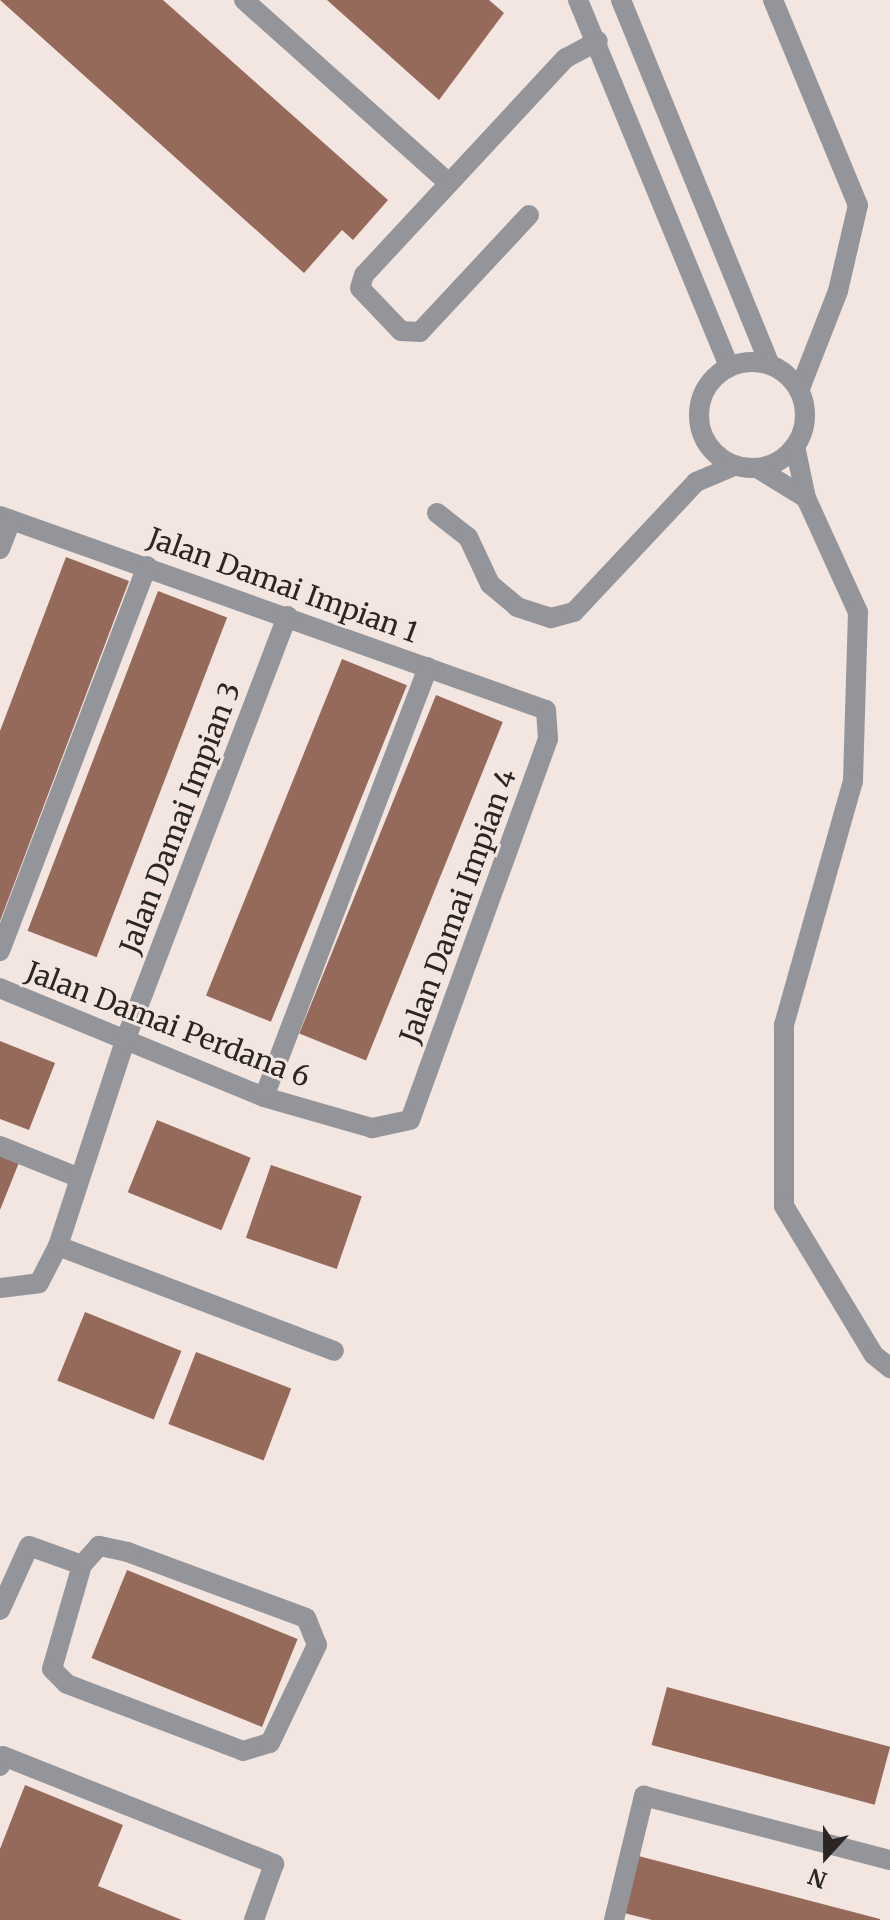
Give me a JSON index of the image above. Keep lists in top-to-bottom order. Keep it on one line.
{"streets":{"street":["Jalan Damai Impian 1","Jalan Damai Impian 3","Jalan Damai Impian 4","Jalan Damai Perdana 6"]},"crossings":[["Jalan Damai Impian 1","Jalan Damai Impian 3"],["Jalan Damai Impian 1","Jalan Damai Impian 4"],["Jalan Damai Impian 3","Jalan Damai Perdana 6"],["Jalan Damai Impian 4","Jalan Damai Perdana 6"]],"north":"bottom"}
